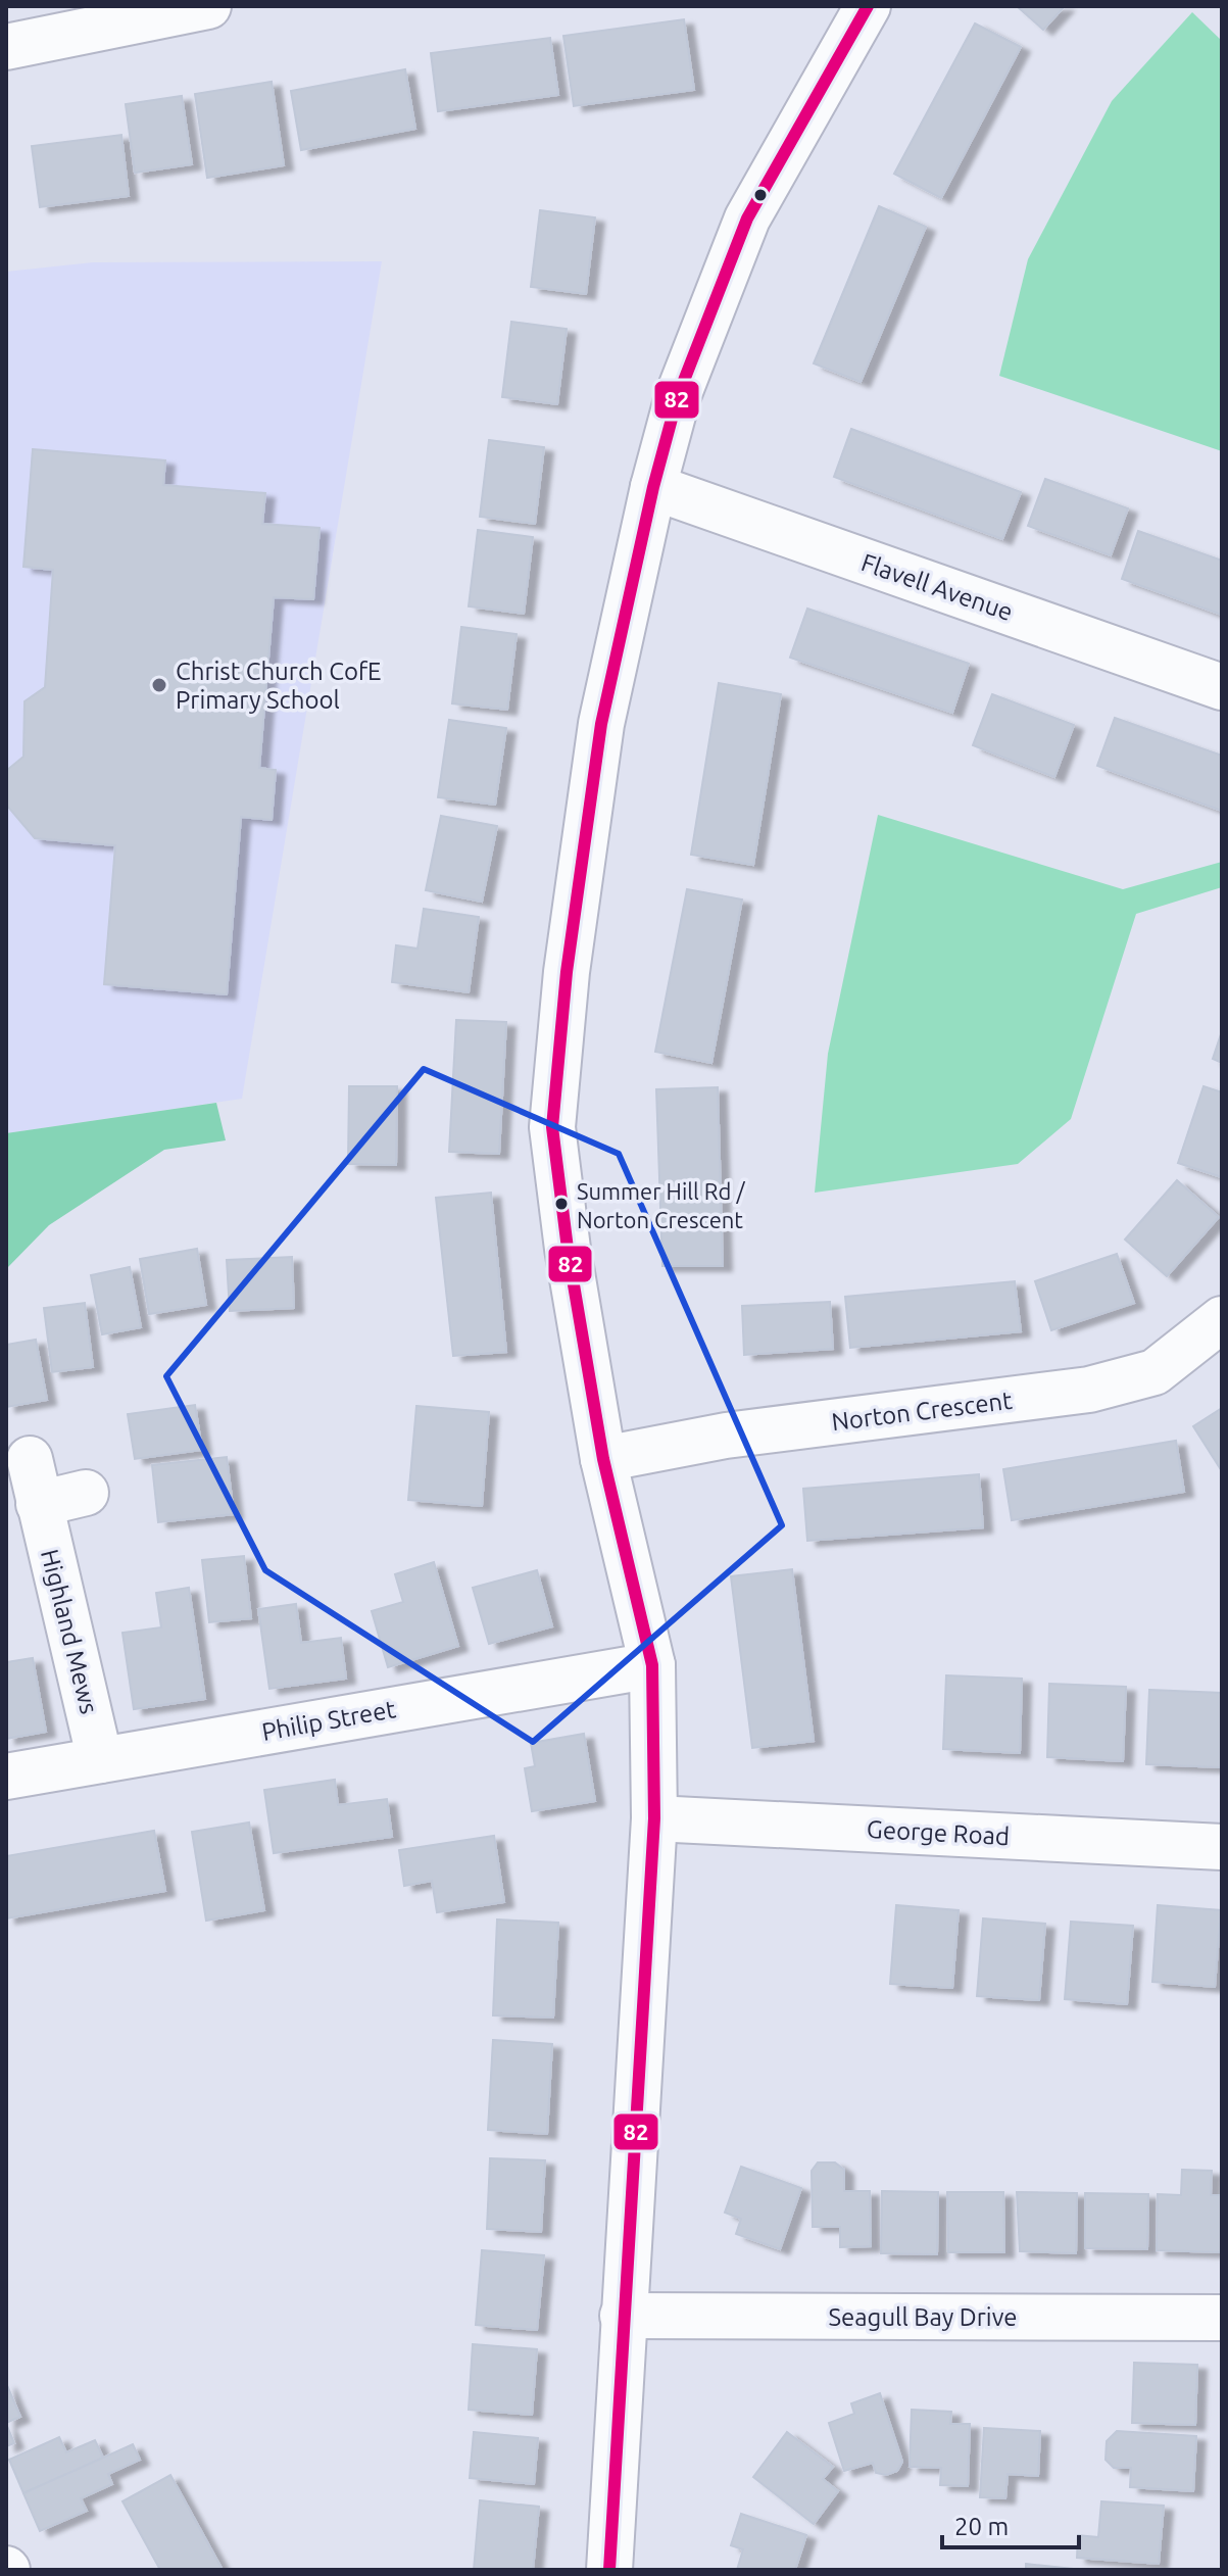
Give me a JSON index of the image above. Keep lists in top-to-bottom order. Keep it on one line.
{"streets":{"street":["Flavell Avenue","Norton Crescent","Highland Mews","Philip Street","George Road","Seagull Bay Drive"]},"crossings":[["Highland Mews","Philip Street"]],"places":["Christ Church CofE Primary School","Summer Hill Rd / Norton Crescent"],"lines":["transit line 82"],"scale_bar":"20 m"}
